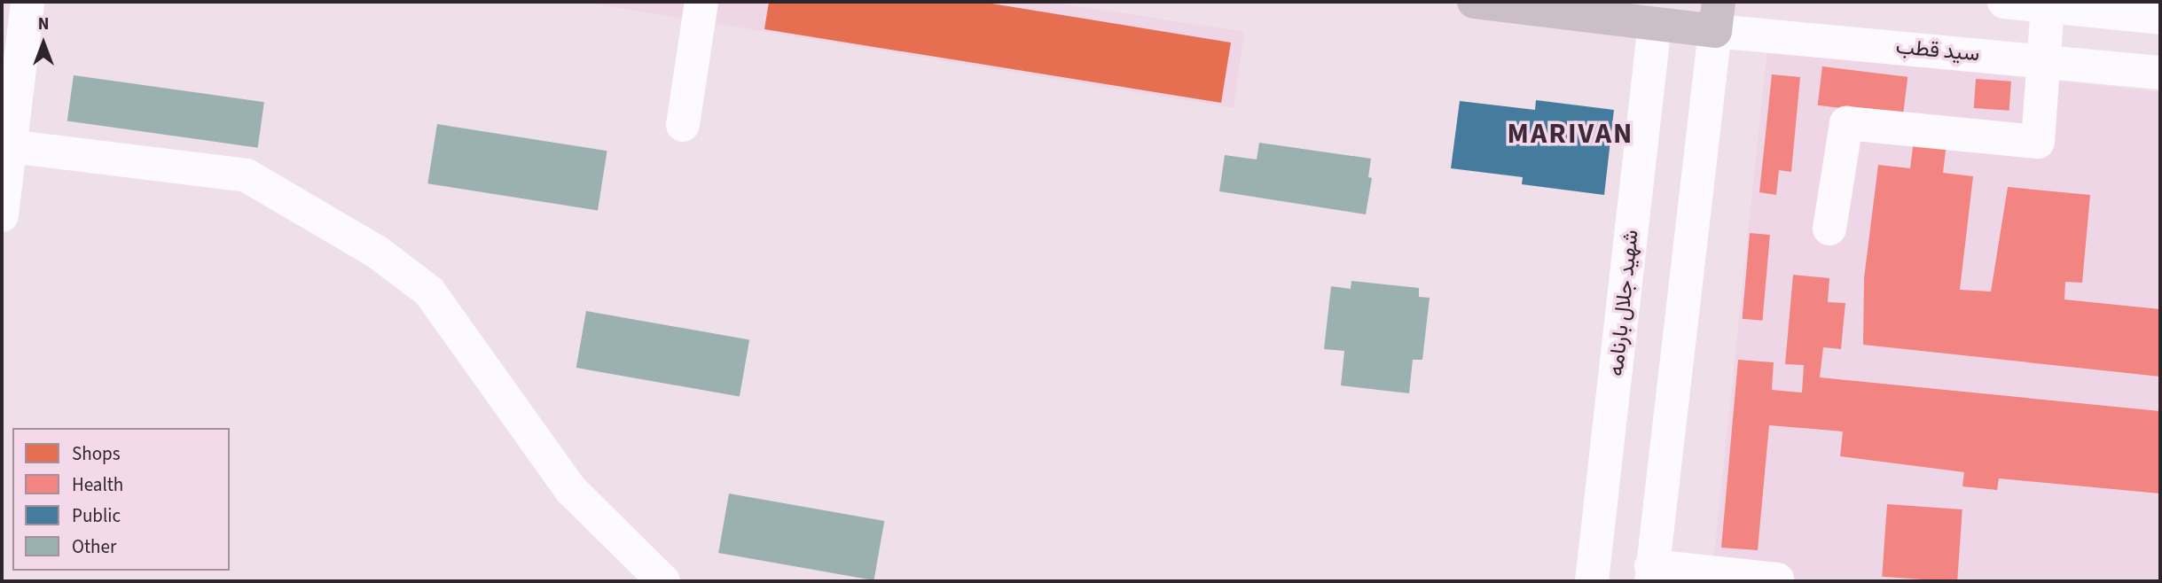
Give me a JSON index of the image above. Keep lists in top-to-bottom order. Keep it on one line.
{"streets":{"street":["سید قطب","شهید جلال بارنامه"]},"districts":["MARIVAN"],"legend":["Shops","Health","Public","Other"],"north":"top"}
